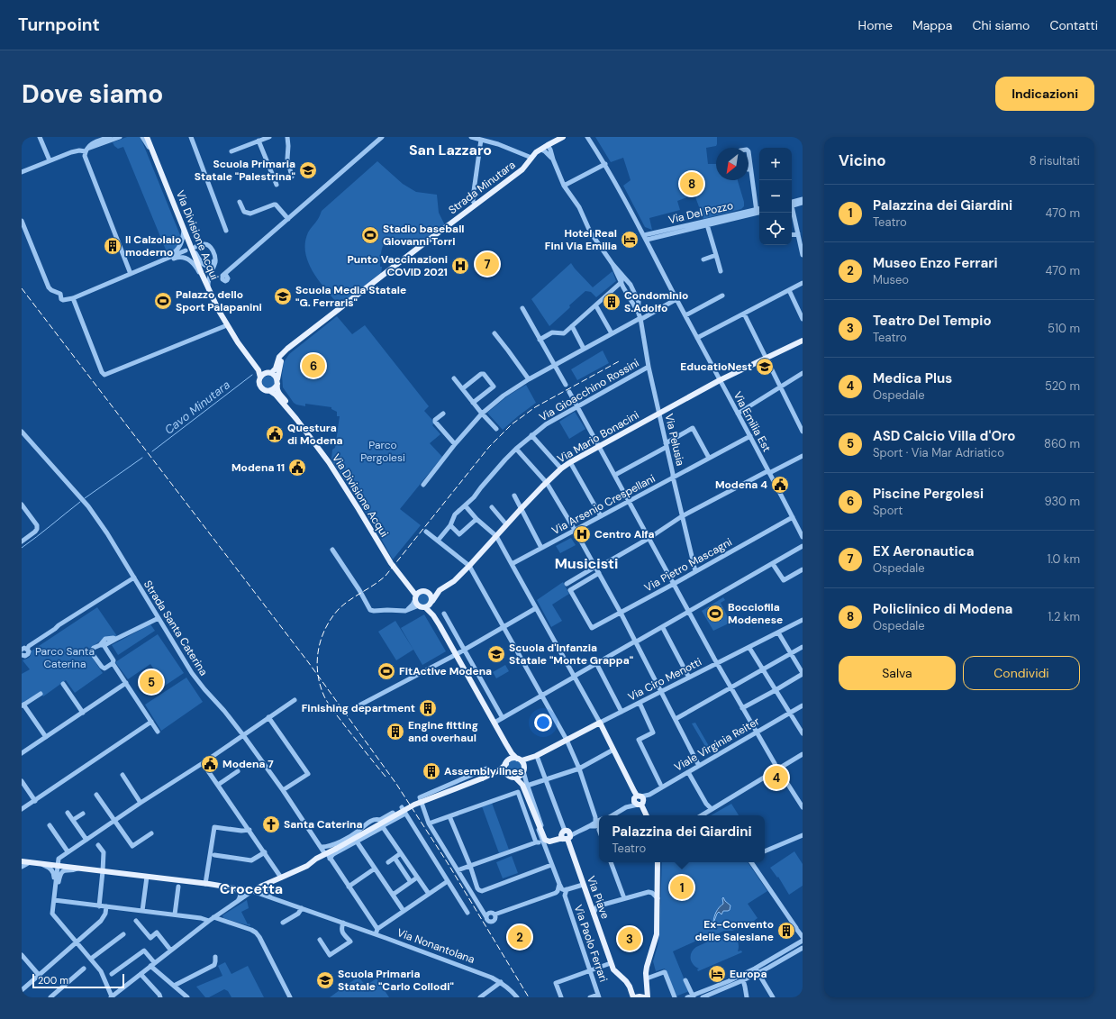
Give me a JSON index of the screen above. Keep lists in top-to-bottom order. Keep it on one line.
{"streets":{"main road":["Strada Minutara","Via Divisione Acqui","Via Mario Bonacini","Via Ciro Menotti","Via Piave","Via Nonantolana"],"street":["Via Del Pozzo","Via Gioacchino Rossini","Via Emilia Est","Via Pelusia","Via Arsenio Crespellani","Via Pietro Mascagni","Strada Santa Caterina","Viale Virginia Reiter","Via Paolo Ferrari"]},"crossings":[["Strada Minutara","Via Divisione Acqui"],["Strada Minutara","Via Pelusia"],["Via Del Pozzo","Via Emilia Est"],["Via Divisione Acqui","Via Mario Bonacini"],["Via Gioacchino Rossini","Via Pelusia"],["Via Emilia Est","Via Mario Bonacini"],["Via Emilia Est","Via Arsenio Crespellani"],["Via Emilia Est","Via Pietro Mascagni"],["Via Mario Bonacini","Via Pelusia"],["Via Pelusia","Via Arsenio Crespellani"],["Via Pelusia","Via Pietro Mascagni"],["Via Ciro Menotti","Via Piave"]],"districts":["San Lazzaro","Musicisti","Crocetta"],"water":["Cavo Minutara"],"parks":["Parco Pergolesi","Parco Santa Caterina"],"places":{"school or university":["Scuola Primaria Statale \"Palestrina\"","Scuola Media Statale \"G. Ferraris\"","EducatioNest","Scuola d'Infanzia Statale \"Monte Grappa\"","Scuola Primaria Statale \"Carlo Collodi\""],"sports":["Stadio baseball Giovanni Torri","Palazzo dello Sport Palapanini","Bocciofila Modenese","FitActive Modena"],"hotel":["Hotel Real Fini Via Emilia","Europa"],"building":["Il Calzolaio moderno","Condominio S.Adolfo","Finishing department","Engine fitting and overhaul","Assembly lines","Ex-Convento delle Salesiane"],"hospital":["Punto Vaccinazioni COVID 2021","Centro Alfa"],"public building":["Questura di Modena","Modena 11","Modena 4","Modena 7"],"church":["Santa Caterina"]},"scale_bar":"200 m","north":"bottom left","page":{"header":"Turnpoint","nav":["Home","Mappa","Chi siamo","Contatti"],"buttons":["Indicazioni",["Salva","Condividi"]],"title":"Dove siamo","heading":["Vicino","8 risultati"],"map_buttons":["+","−"],"pins":["8","7","6","5","4","1","2","3"],"list":[{"mark":"1","name":"Palazzina dei Giardini","note":"Teatro","value":"470 m"},{"mark":"2","name":"Museo Enzo Ferrari","note":"Museo","value":"470 m"},{"mark":"3","name":"Teatro Del Tempio","note":"Teatro","value":"510 m"},{"mark":"4","name":"Medica Plus","note":"Ospedale","value":"520 m"},{"mark":"5","name":"ASD Calcio Villa d'Oro","note":"Sport · Via Mar Adriatico","value":"860 m"},{"mark":"6","name":"Piscine Pergolesi","note":"Sport","value":"930 m"},{"mark":"7","name":"EX Aeronautica","note":"Ospedale","value":"1.0 km"},{"mark":"8","name":"Policlinico di Modena","note":"Ospedale","value":"1.2 km"}],"popup":["Palazzina dei Giardini","Teatro"],"scale":"200 m"}}
